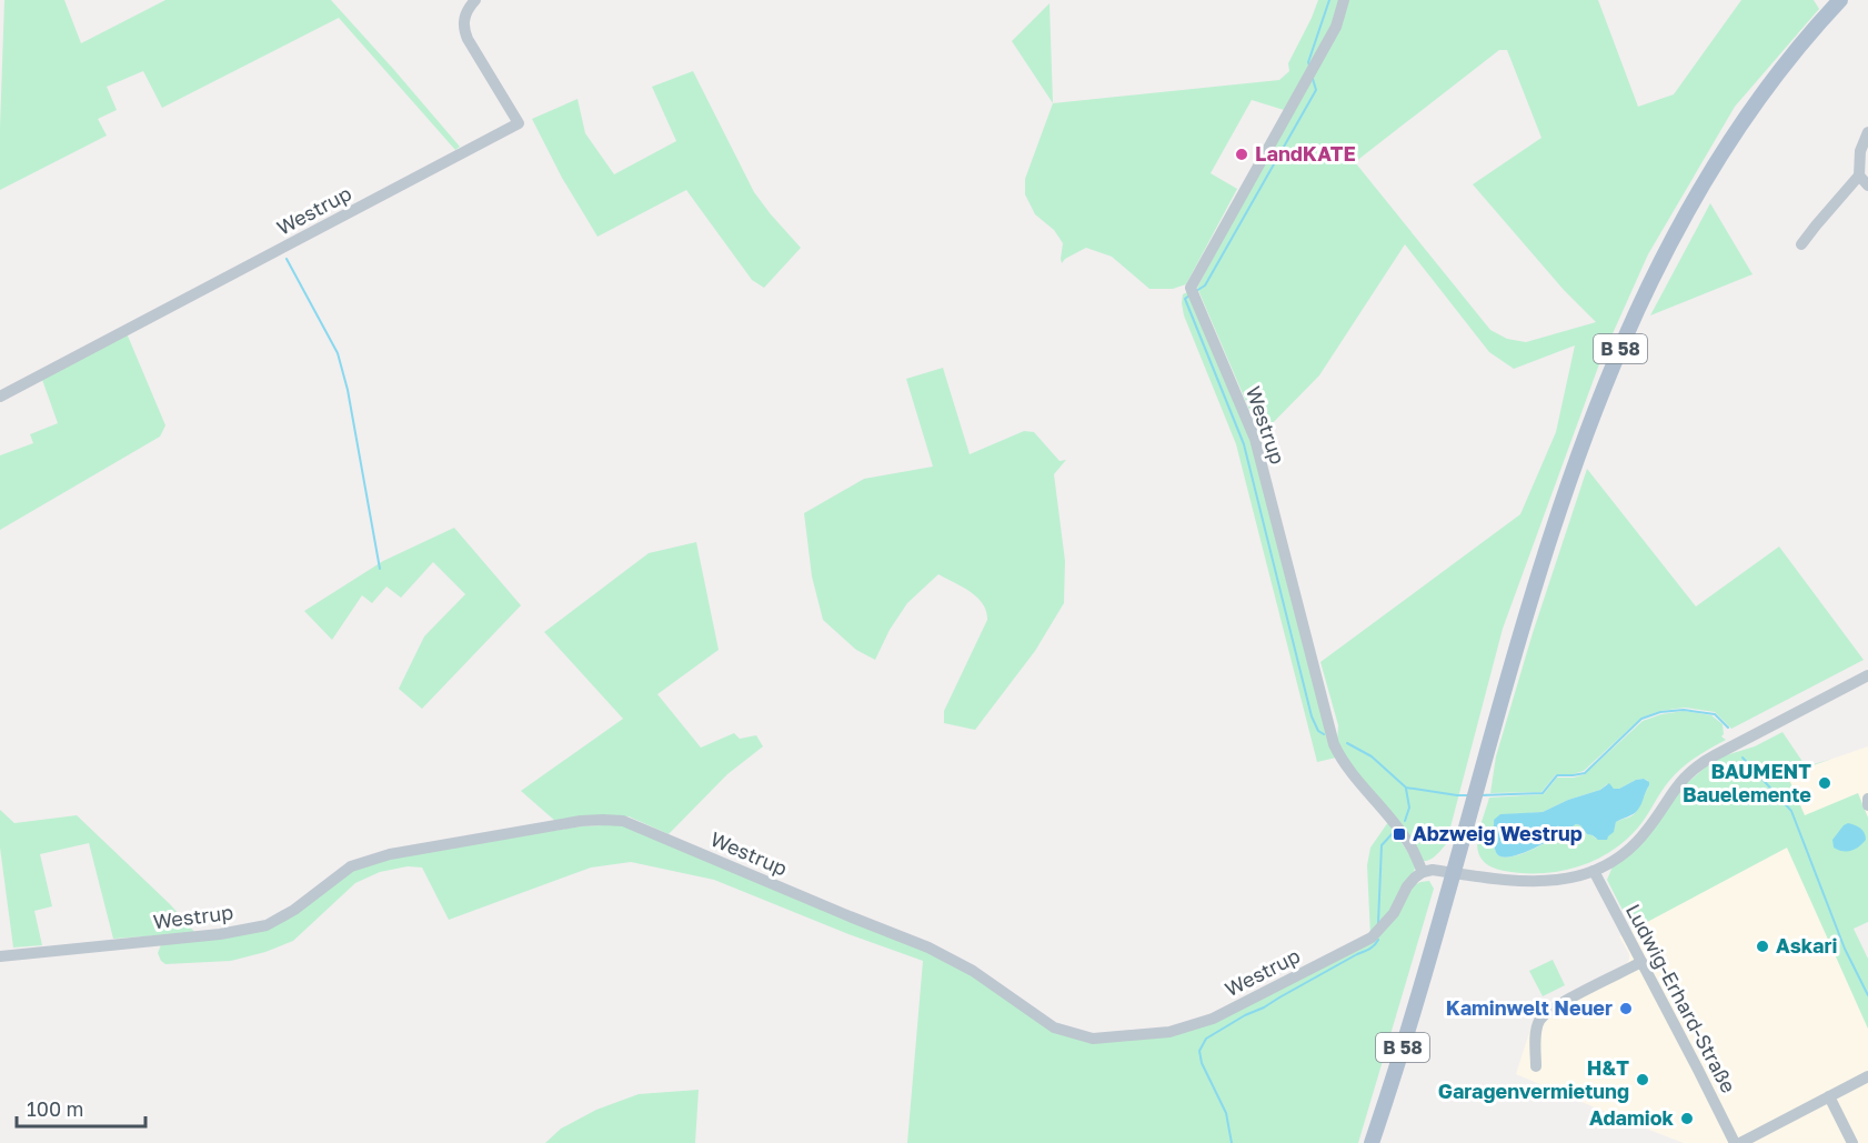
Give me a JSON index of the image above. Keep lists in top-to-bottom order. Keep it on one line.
{"streets":{"main road":["B 58"],"street":["Westrup","Ludwig-Erhard-Straße"]},"places":{"other":["LandKATE","BAUMENT Bauelemente","Askari","Kaminwelt Neuer","H&T Garagenvermietung","Adamiok"],"transit":["Abzweig Westrup"]},"scale_bar":"100 m"}
